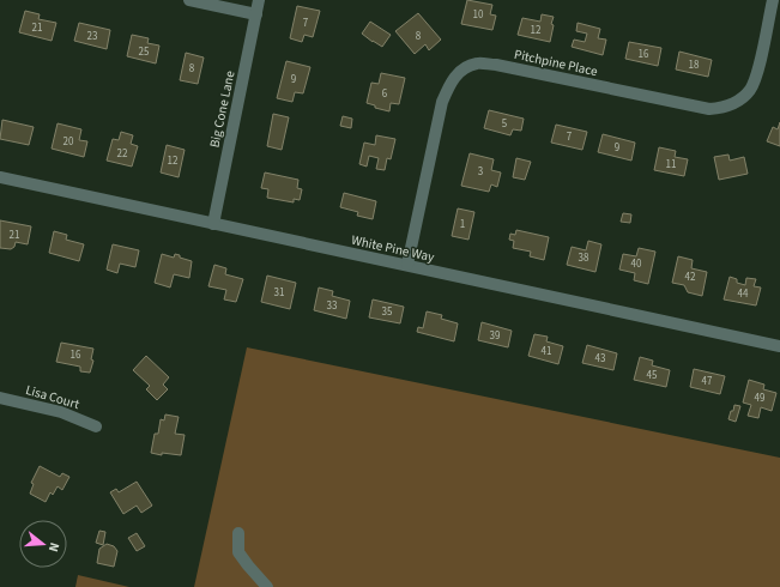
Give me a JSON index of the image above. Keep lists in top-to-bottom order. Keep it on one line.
{"streets":{"street":["Pitchpine Place","Big Cone Lane","White Pine Way","Lisa Court"]},"crossings":[["Pitchpine Place","White Pine Way"],["Big Cone Lane","White Pine Way"]],"house_numbers":["10","7","21","12","23","8","25","16","18","8","9","6","5","7","20","9","22","12","11","3","1","21","38","40","42","31","44","33","35","39","41","16","43","45","47","49"],"north":"right"}
